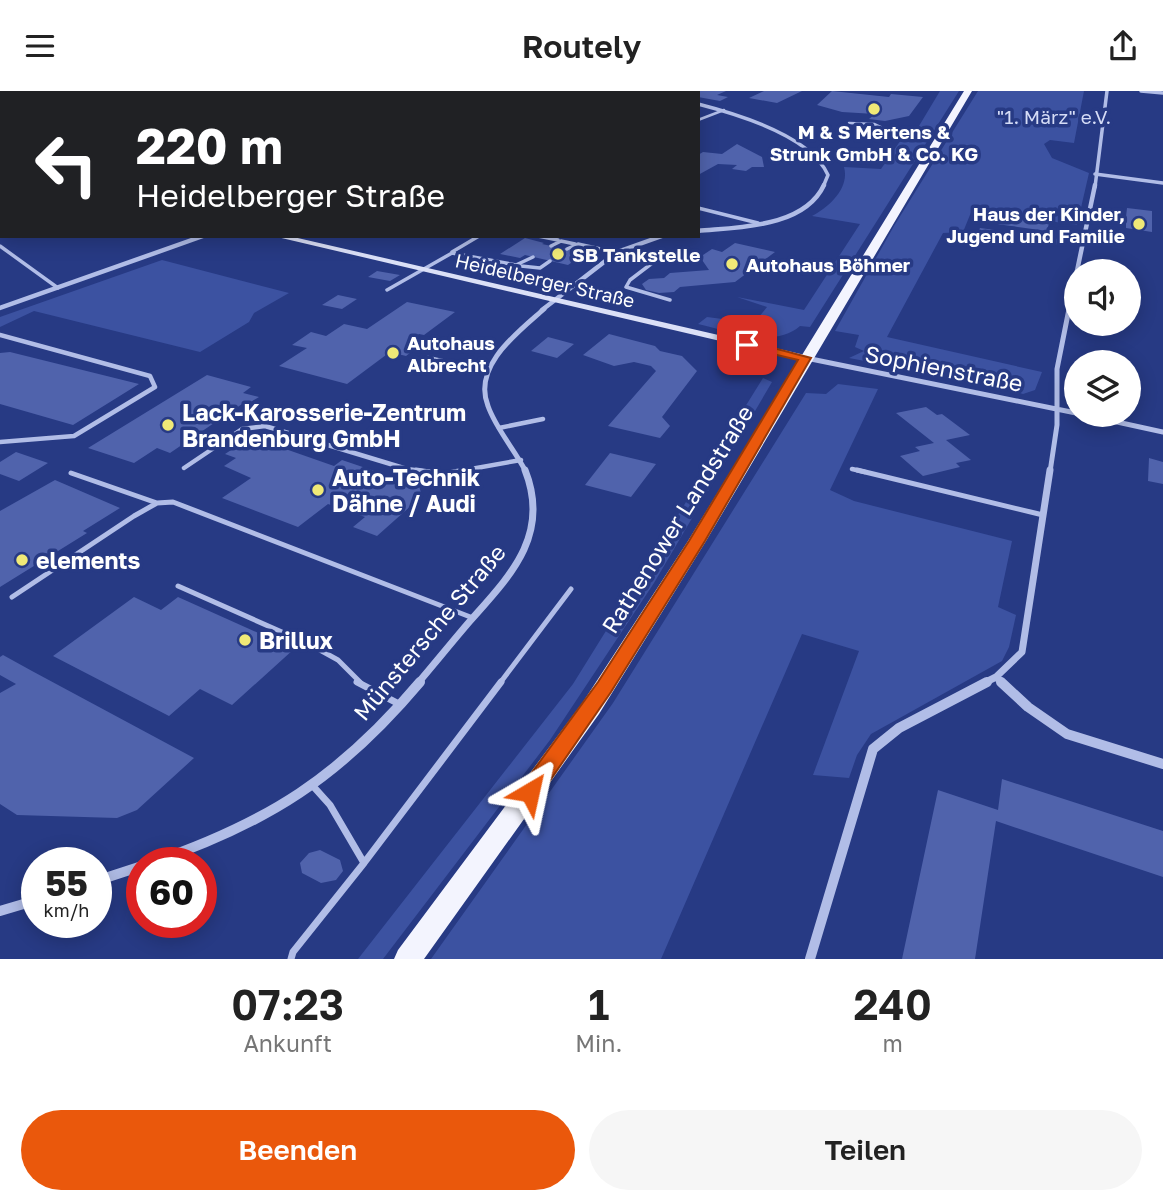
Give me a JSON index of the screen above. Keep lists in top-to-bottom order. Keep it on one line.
{"streets":{"main road":["Rathenower Landstraße"],"street":["Heidelberger Straße","Sophienstraße","Münstersche Straße"]},"crossings":[["Heidelberger Straße","Sophienstraße"],["Heidelberger Straße","Rathenower Landstraße"],["Sophienstraße","Rathenower Landstraße"]],"parks":["\"1. März\" e.V."],"places":["M & S Mertens & Strunk GmbH & Co. KG","Haus der Kinder, Jugend und Familie","SB Tankstelle","Autohaus Böhmer","Autohaus Albrecht","Lack-Karosserie-Zentrum Brandenburg GmbH","Auto-Technik Dähne / Audi","elements","Brillux"],"page":{"header":"Routely","turn":["220 m","Heidelberger Straße"],"speed":"55 km/h","limit":"60","eta":["07:23","Ankunft","1","Min.","240","m"],"buttons":["Beenden","Teilen"]}}
